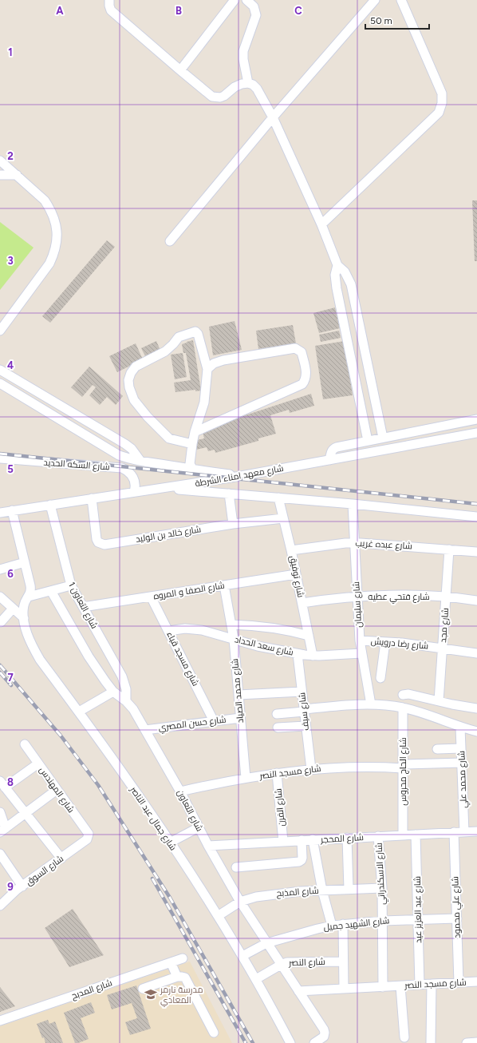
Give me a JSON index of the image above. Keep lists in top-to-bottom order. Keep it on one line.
{"streets":{"street":["شارع السكه الحديد","شارع معهد امناء الشرطة","شارع خالد بن الوليد","شارع عبده غريب","شارع توفيق","شارع الصفا و المروه","شارع فتحي عطيه","شارع سليمان","شارع التعاون 1","شارع مجد","شارع رضا درويش","شارع سعد الحداد","شارع مسجد قباء","شارع محمد الصياد","شارع سيف","شارع حسن المصري","شارع الحاج محروس","شارع مسجد النصر","شارع محمد علي","شارع المهندس","شارع الفرن","شارع التعاون","شارع جمال عبد الناصر","شارع المحجر","شارع السوق","شارع الاسكندراني","شارع المذبح","شارع علي محمود","شارع عبد العزيز عيد","شارع الشهيد جميل","شارع النصر","شارع المدبح"]},"crossings":[["شارع السكه الحديد","شارع معهد امناء الشرطة"],["شارع معهد امناء الشرطة","شارع خالد بن الوليد"],["شارع معهد امناء الشرطة","شارع التعاون 1"],["شارع معهد امناء الشرطة","شارع جمال عبد الناصر"],["شارع خالد بن الوليد","شارع توفيق"],["شارع عبده غريب","شارع توفيق"],["شارع عبده غريب","شارع سليمان"],["شارع عبده غريب","شارع مجد"],["شارع توفيق","شارع الصفا و المروه"],["شارع توفيق","شارع فتحي عطيه"],["شارع توفيق","شارع سعد الحداد"],["شارع الصفا و المروه","شارع التعاون 1"],["شارع الصفا و المروه","شارع مسجد قباء"],["شارع الصفا و المروه","شارع محمد الصياد"],["شارع فتحي عطيه","شارع سليمان"],["شارع فتحي عطيه","شارع مجد"],["شارع سليمان","شارع رضا درويش"],["شارع سليمان","شارع سعد الحداد"],["شارع التعاون 1","شارع التعاون"],["شارع مجد","شارع رضا درويش"],["شارع سعد الحداد","شارع مسجد قباء"],["شارع سعد الحداد","شارع محمد الصياد"],["شارع سعد الحداد","شارع سيف"],["شارع مسجد قباء","شارع حسن المصري"],["شارع محمد الصياد","شارع حسن المصري"],["شارع محمد الصياد","شارع مسجد النصر"],["شارع سيف","شارع مسجد النصر"],["شارع حسن المصري","شارع التعاون"],["شارع الحاج محروس","شارع مسجد النصر"],["شارع الحاج محروس","شارع المحجر"],["شارع مسجد النصر","شارع محمد علي"],["شارع مسجد النصر","شارع الفرن"],["شارع مسجد النصر","شارع التعاون"],["شارع مسجد النصر","شارع الاسكندراني"],["شارع مسجد النصر","شارع علي محمود"],["شارع مسجد النصر","شارع عبد العزيز عيد"],["شارع محمد علي","شارع المحجر"],["شارع المهندس","شارع السوق"],["شارع الفرن","شارع المحجر"],["شارع التعاون","شارع المحجر"],["شارع التعاون","شارع المذبح"],["شارع التعاون","شارع الشهيد جميل"],["شارع التعاون","شارع النصر"],["شارع جمال عبد الناصر","شارع المذبح"],["شارع جمال عبد الناصر","شارع الشهيد جميل"],["شارع جمال عبد الناصر","شارع النصر"],["شارع المحجر","شارع الاسكندراني"],["شارع المحجر","شارع علي محمود"],["شارع المحجر","شارع عبد العزيز عيد"],["شارع الاسكندراني","شارع المذبح"],["شارع الاسكندراني","شارع الشهيد جميل"],["شارع علي محمود","شارع الشهيد جميل"],["شارع عبد العزيز عيد","شارع الشهيد جميل"]],"places":{"school or university":["مدرسة نارمر المعادي"]},"scale_bar":"50 m","grid":{"columns":["A","B","C"],"rows":["1","2","3","4","5","6","7","8","9"]}}
